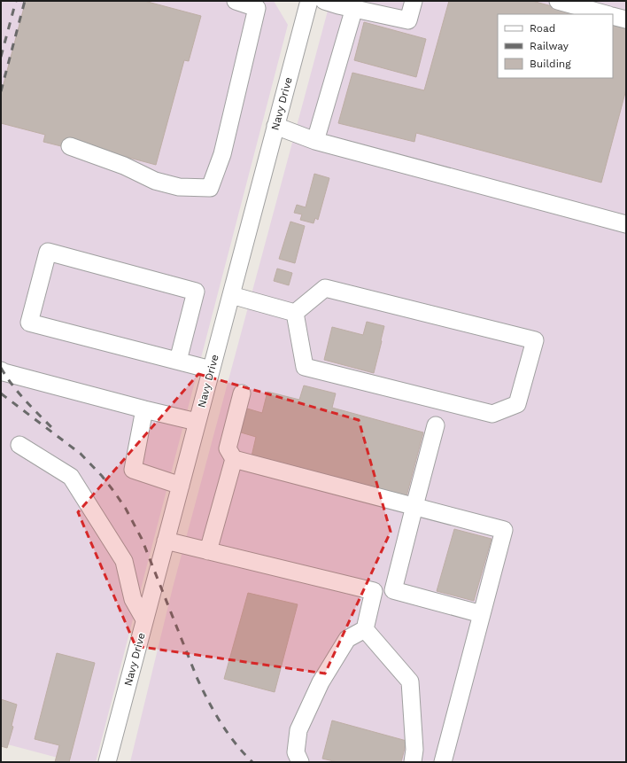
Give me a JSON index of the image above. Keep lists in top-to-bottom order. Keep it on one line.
{"streets":{"street":["Navy Drive"]},"legend":["Road","Railway","Building"]}
